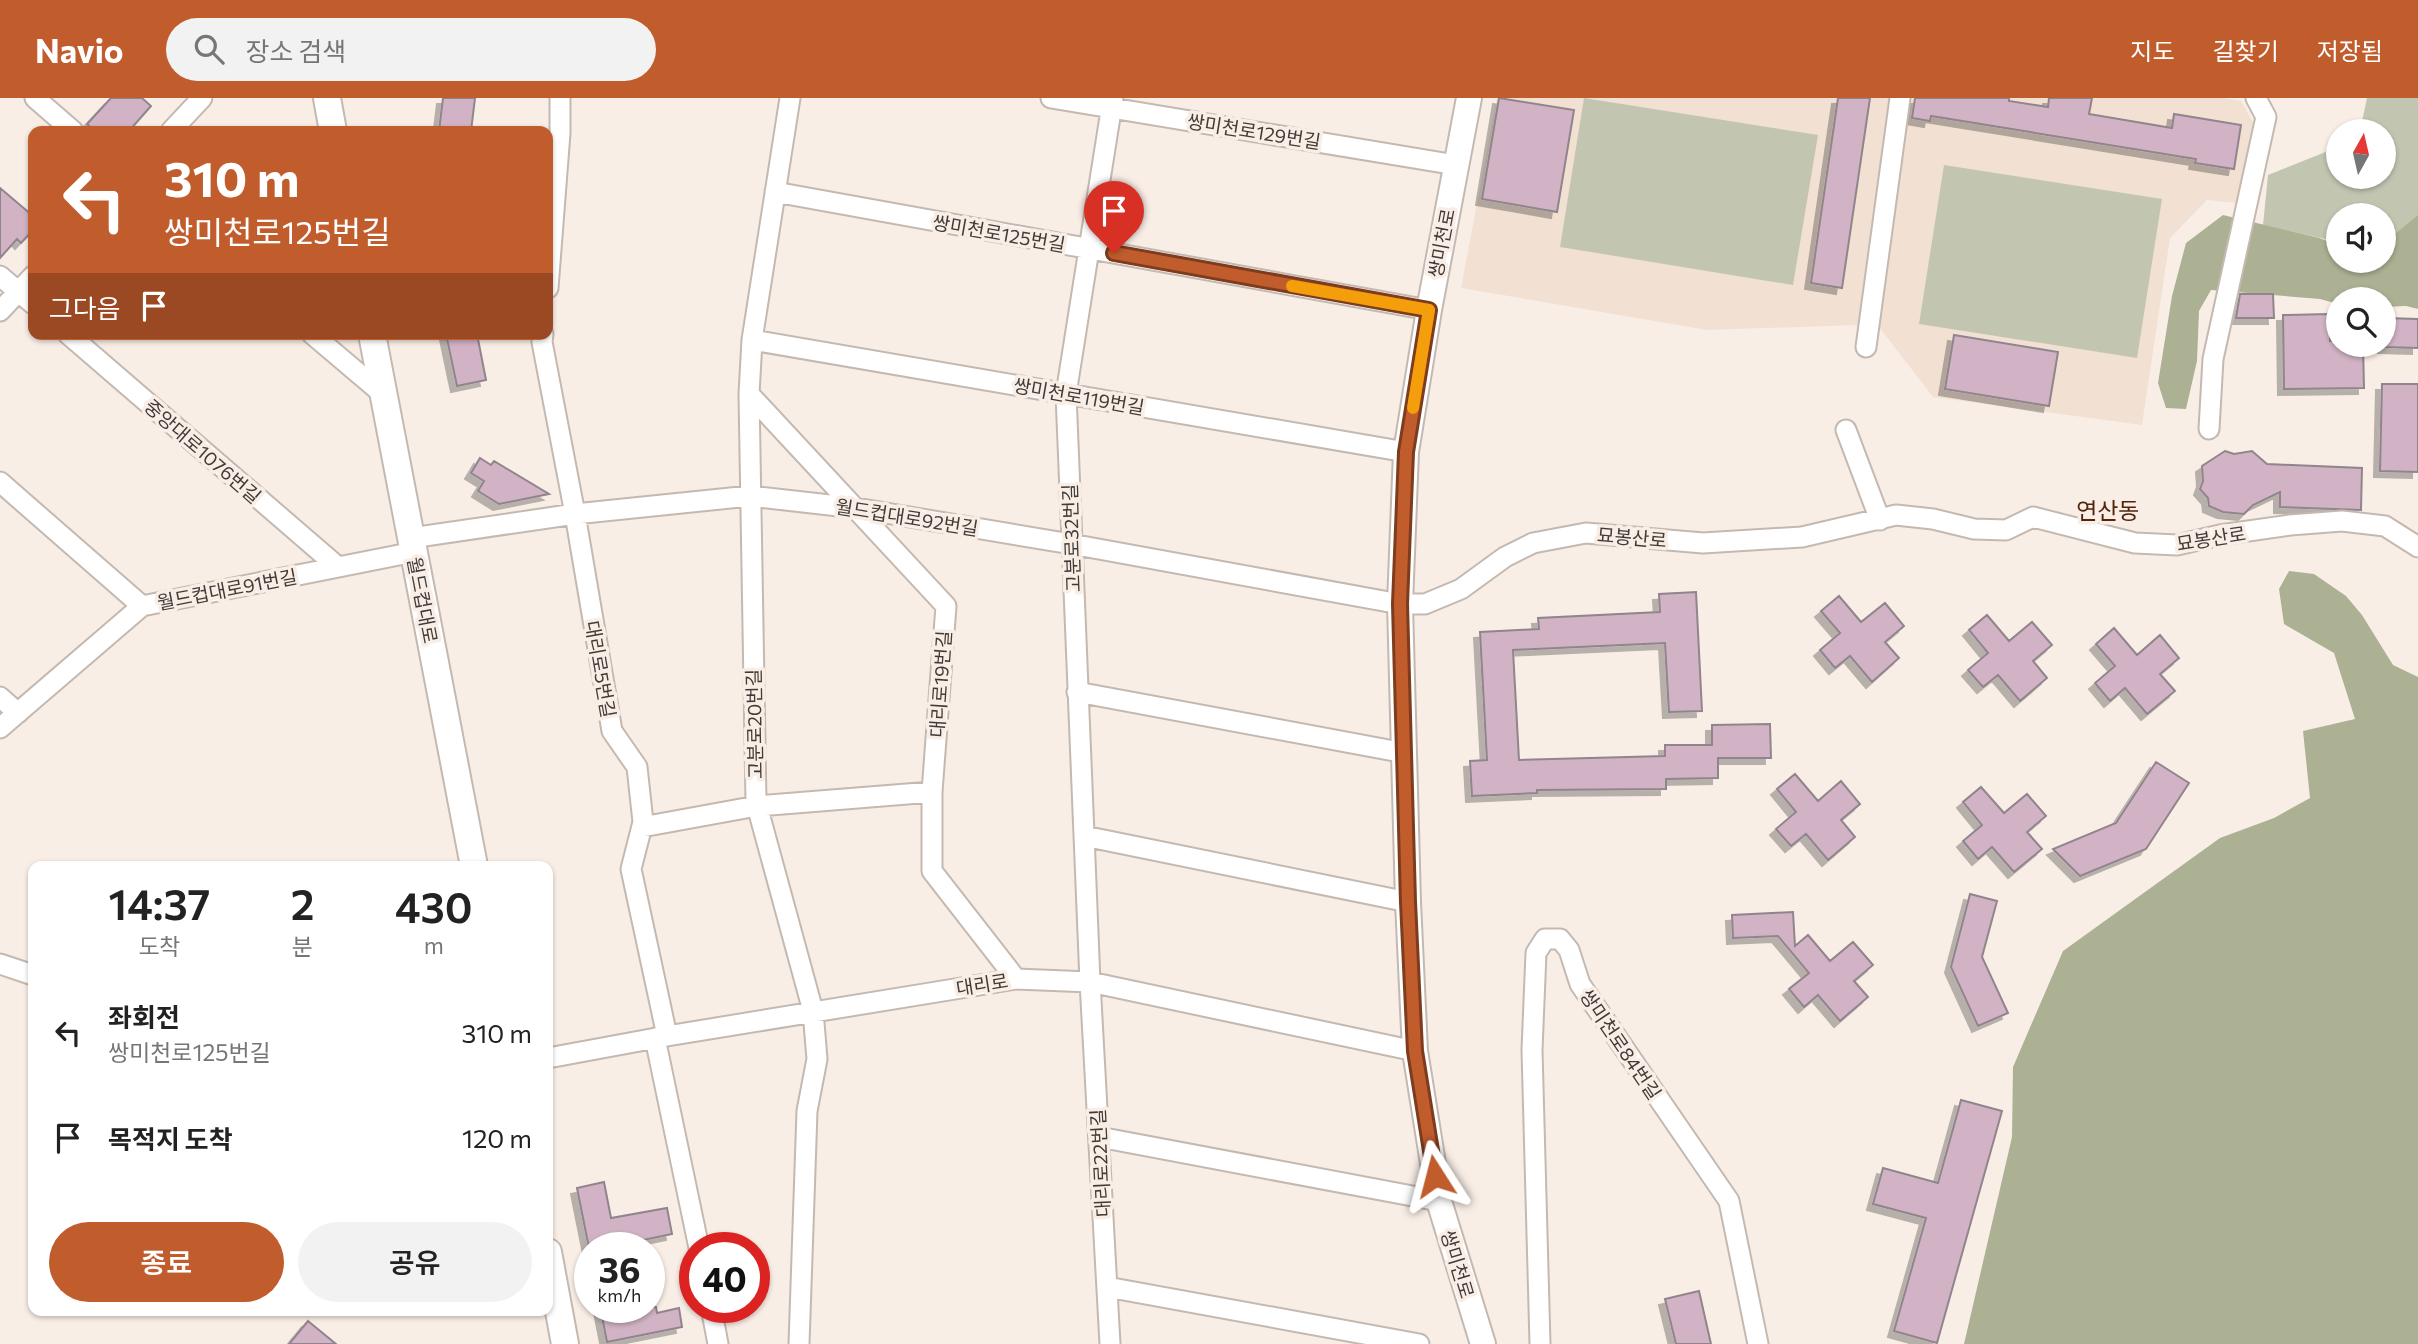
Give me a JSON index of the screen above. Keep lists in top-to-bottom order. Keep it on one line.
{"streets":{"main road":["월드컵대로"],"street":["쌍미천로129번길","쌍미천로125번길","쌍미천로","쌍미천로119번길","중앙대로1076번길","월드컵대로92번길","묘봉산로","고분로32번길","월드컵대로91번길","대리로5번길","대리로19번길","고분로20번길","대리로","쌍미천로84번길","대리로22번길"]},"crossings":[["쌍미천로129번길","쌍미천로"],["쌍미천로129번길","고분로32번길"],["쌍미천로125번길","쌍미천로"],["쌍미천로125번길","고분로32번길"],["쌍미천로125번길","고분로20번길"],["쌍미천로","쌍미천로119번길"],["쌍미천로","월드컵대로92번길"],["쌍미천로","묘봉산로"],["쌍미천로","대리로"],["쌍미천로119번길","고분로32번길"],["쌍미천로119번길","고분로20번길"],["중앙대로1076번길","월드컵대로91번길"],["월드컵대로92번길","묘봉산로"],["월드컵대로92번길","고분로32번길"],["월드컵대로92번길","월드컵대로91번길"],["월드컵대로92번길","월드컵대로"],["월드컵대로92번길","대리로5번길"],["월드컵대로92번길","대리로19번길"],["월드컵대로92번길","고분로20번길"],["고분로32번길","대리로"],["고분로32번길","대리로22번길"],["월드컵대로91번길","월드컵대로"],["대리로5번길","대리로"],["대리로19번길","고분로20번길"],["대리로19번길","대리로"],["고분로20번길","대리로"],["대리로","대리로22번길"]],"districts":["연산동"],"north":"top","page":{"header":"Navio","search":"장소 검색","nav":["지도","길찾기","저장됨"],"turn":["310 m","쌍미천로125번길"],"then":"그다음","eta":["14:37","도착","2","분","430","m"],"list":[{"name":"좌회전","note":"쌍미천로125번길","value":"310 m"},{"name":"목적지 도착","value":"120 m"}],"buttons":["종료","공유"],"speed":"36 km/h","limit":"40"}}
